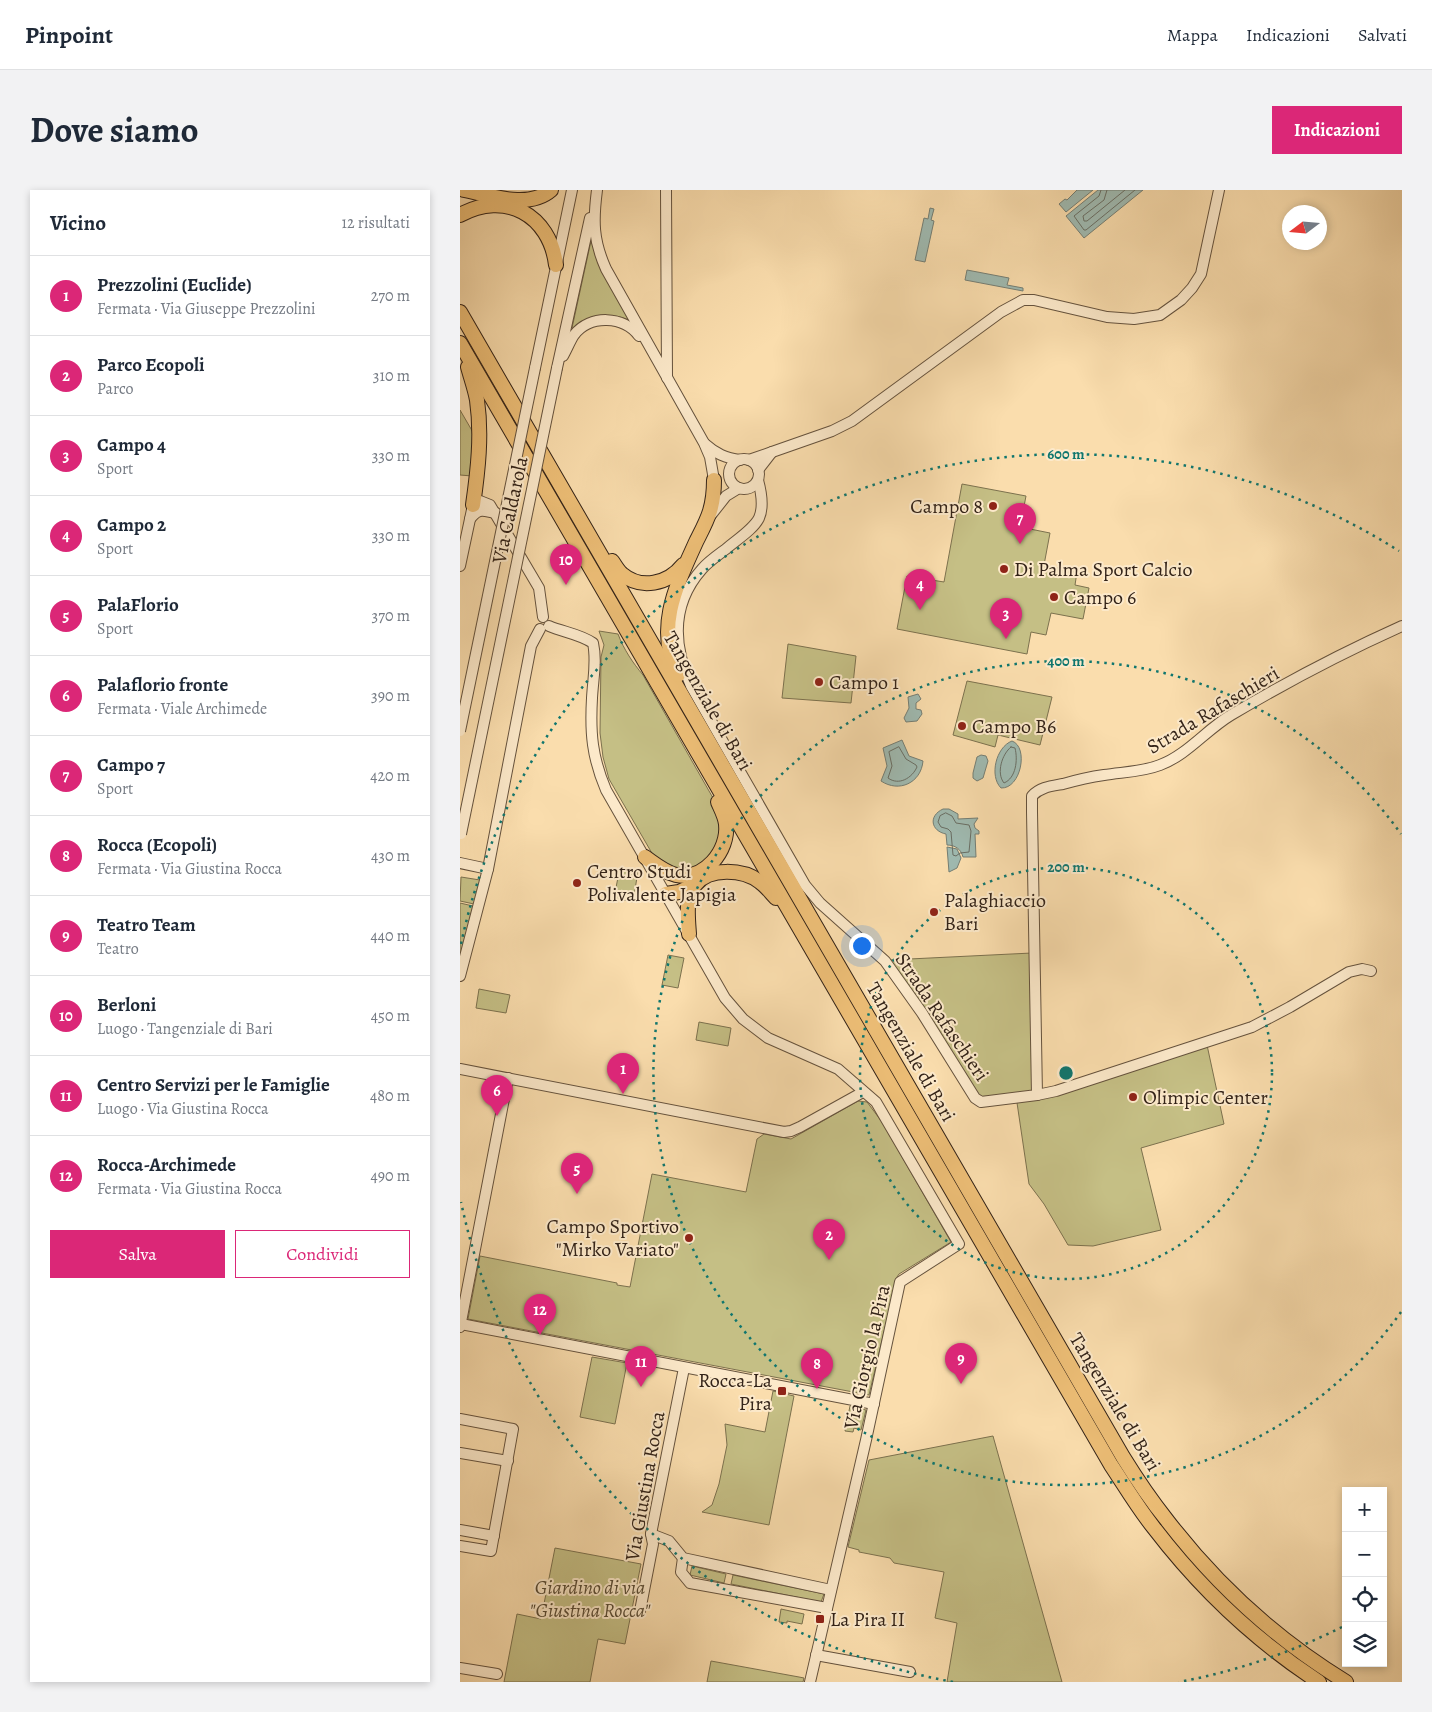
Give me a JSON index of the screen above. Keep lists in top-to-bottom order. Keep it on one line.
{"streets":{"highway":["Tangenziale di Bari"],"street":["Via Caldarola","Strada Rafaschieri","Via Giorgio la Pira","Via Giustina Rocca"]},"parks":["Giardino di via \"Giustina Rocca\""],"places":{"other":["Campo 8","Di Palma Sport Calcio","Campo 6","Campo 1","Campo B6","Centro Studi Polivalente Japigia","Palaghiaccio Bari","Olimpic Center","Campo Sportivo \"Mirko Variato\""],"transit":["Rocca-La Pira","La Pira II"]},"north":"left","page":{"header":"Pinpoint","nav":["Mappa","Indicazioni","Salvati"],"title":"Dove siamo","buttons":["Indicazioni",["Salva","Condividi"]],"heading":["Vicino","12 risultati"],"list":[{"mark":"1","name":"Prezzolini (Euclide)","note":"Fermata · Via Giuseppe Prezzolini","value":"270 m"},{"mark":"2","name":"Parco Ecopoli","note":"Parco","value":"310 m"},{"mark":"3","name":"Campo 4","note":"Sport","value":"330 m"},{"mark":"4","name":"Campo 2","note":"Sport","value":"330 m"},{"mark":"5","name":"PalaFlorio","note":"Sport","value":"370 m"},{"mark":"6","name":"Palaflorio fronte","note":"Fermata · Viale Archimede","value":"390 m"},{"mark":"7","name":"Campo 7","note":"Sport","value":"420 m"},{"mark":"8","name":"Rocca (Ecopoli)","note":"Fermata · Via Giustina Rocca","value":"430 m"},{"mark":"9","name":"Teatro Team","note":"Teatro","value":"440 m"},{"mark":"10","name":"Berloni","note":"Luogo · Tangenziale di Bari","value":"450 m"},{"mark":"11","name":"Centro Servizi per le Famiglie","note":"Luogo · Via Giustina Rocca","value":"480 m"},{"mark":"12","name":"Rocca-Archimede","note":"Fermata · Via Giustina Rocca","value":"490 m"}],"pins":["7","10","4","3","1","6","5","2","12","9","11","8"],"map_buttons":["+","−"]},"rings":["600 m","400 m","200 m"]}
